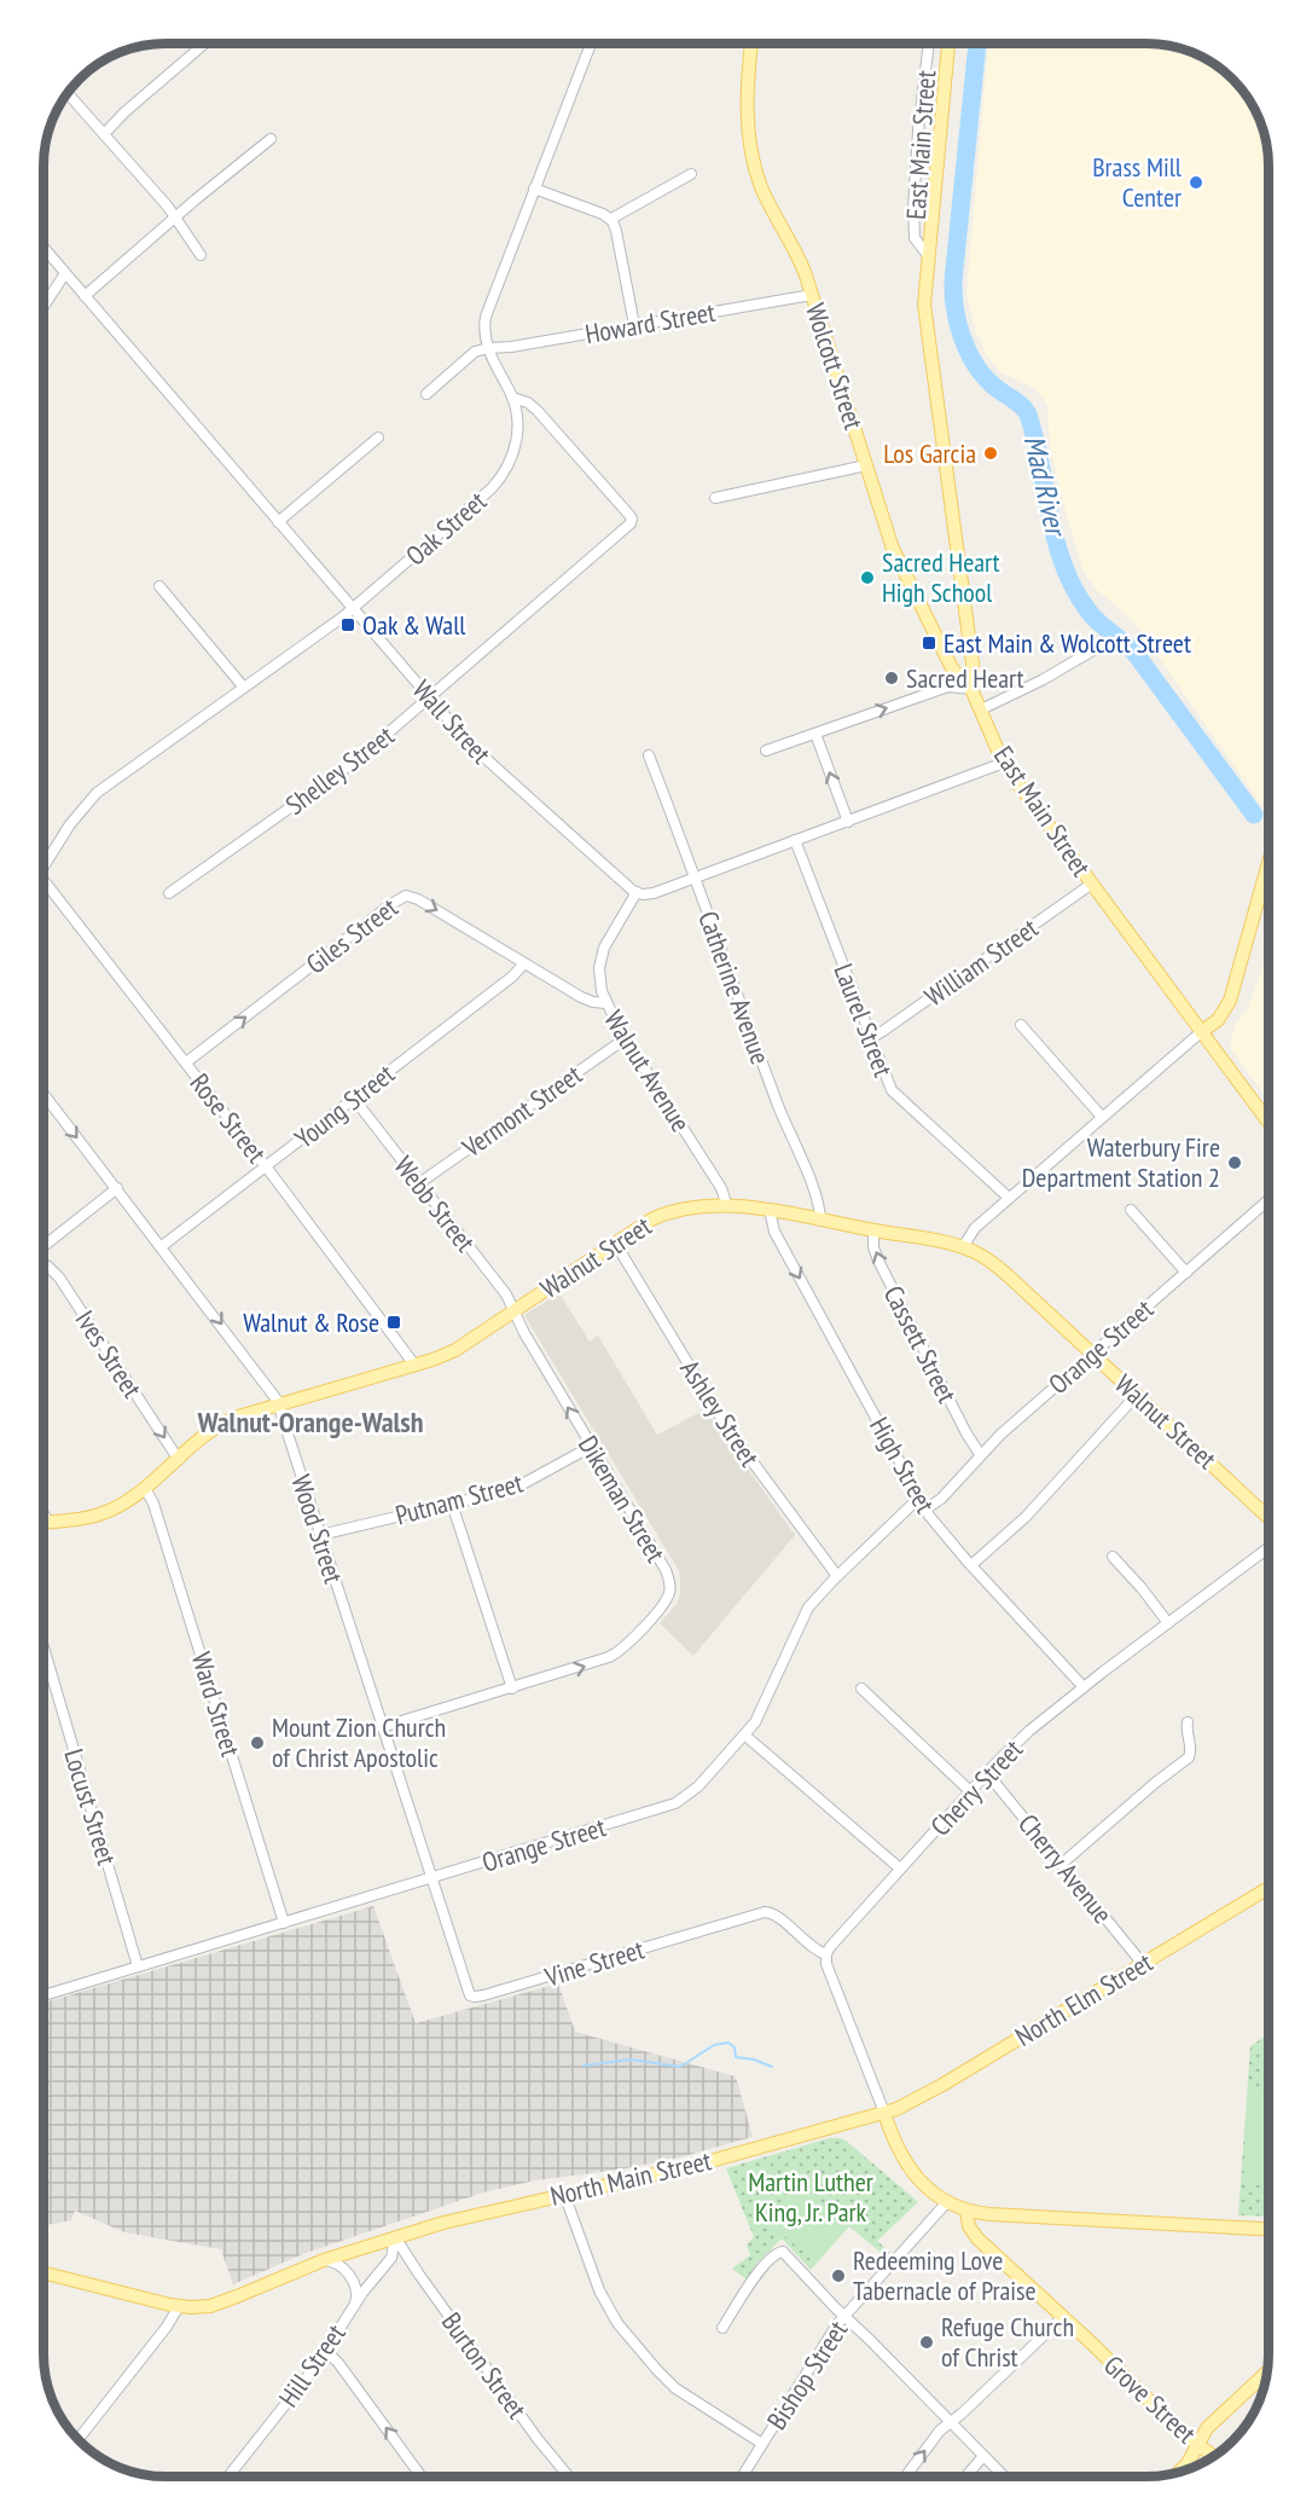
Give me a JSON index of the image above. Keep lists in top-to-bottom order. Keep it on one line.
{"streets":{"main road":["East Main Street","Wolcott Street","Walnut Street","North Elm Street","North Main Street","Grove Street"],"street":["Howard Street","Oak Street","Wall Street","Shelley Street","Giles Street","William Street","Catherine Avenue","Laurel Street","Walnut Avenue","Young Street","Vermont Street","Rose Street","Webb Street","Cassett Street","Orange Street","Ives Street","Ashley Street","High Street","Putnam Street","Dikeman Street","Wood Street","Ward Street","Cherry Street","Locust Street","Cherry Avenue","Vine Street","Hill Street","Burton Street","Bishop Street"]},"crossings":[["East Main Street","Wolcott Street"],["East Main Street","William Street"],["Howard Street","Wolcott Street"],["Howard Street","Oak Street"],["Oak Street","Wall Street"],["Oak Street","Shelley Street"],["Wall Street","Shelley Street"],["Wall Street","Walnut Avenue"],["Giles Street","Walnut Avenue"],["Giles Street","Young Street"],["Giles Street","Rose Street"],["William Street","Laurel Street"],["Catherine Avenue","Walnut Street"],["Walnut Avenue","Vermont Street"],["Walnut Avenue","Walnut Street"],["Young Street","Rose Street"],["Young Street","Webb Street"],["Young Street","Wood Street"],["Vermont Street","Webb Street"],["Rose Street","Walnut Street"],["Webb Street","Walnut Street"],["Webb Street","Dikeman Street"],["Walnut Street","Cassett Street"],["Walnut Street","Orange Street"],["Walnut Street","Ives Street"],["Walnut Street","Ashley Street"],["Walnut Street","High Street"],["Walnut Street","Dikeman Street"],["Walnut Street","Wood Street"],["Walnut Street","Ward Street"],["Cassett Street","Orange Street"],["Orange Street","Ashley Street"],["Orange Street","High Street"],["Orange Street","Wood Street"],["Orange Street","Ward Street"],["Orange Street","Locust Street"],["Orange Street","Vine Street"],["High Street","Cherry Street"],["Putnam Street","Dikeman Street"],["Putnam Street","Wood Street"],["Dikeman Street","Wood Street"],["Wood Street","Vine Street"],["Cherry Street","Cherry Avenue"],["Cherry Street","Vine Street"],["Cherry Avenue","North Elm Street"],["North Elm Street","North Main Street"],["North Main Street","Hill Street"],["North Main Street","Burton Street"],["Hill Street","Burton Street"]],"one_way":["Giles Street","Cassett Street","Ives Street","High Street","Wood Street"],"districts":["Walnut-Orange-Walsh"],"water":["Mad River"],"parks":["Martin Luther King, Jr. Park"],"places":{"other":["Brass Mill Center","Los Garcia","Sacred Heart High School","Sacred Heart","Waterbury Fire Department Station 2","Mount Zion Church of Christ Apostolic","Redeeming Love Tabernacle of Praise","Refuge Church of Christ"],"transit":["Oak & Wall","East Main & Wolcott Street","Walnut & Rose"]}}
